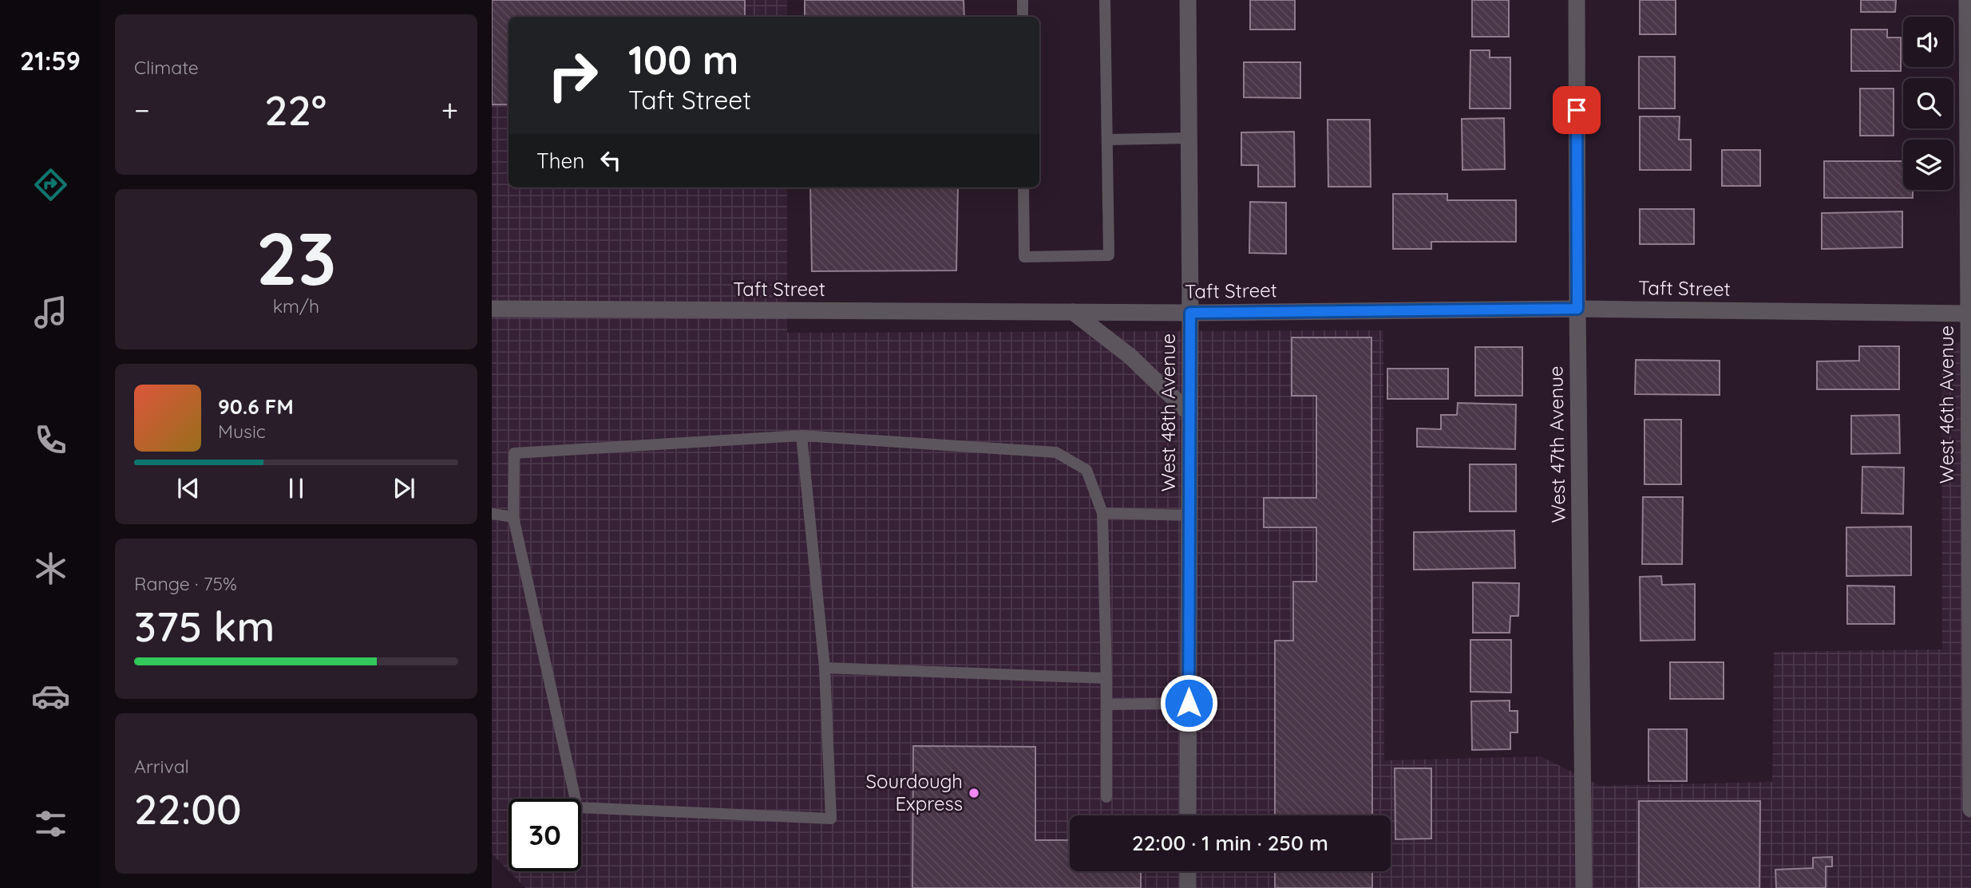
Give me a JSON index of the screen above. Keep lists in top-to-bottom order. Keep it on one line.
{"streets":{"street":["Taft Street","West 46th Avenue","West 48th Avenue","West 47th Avenue"]},"crossings":[["Taft Street","West 46th Avenue"],["Taft Street","West 48th Avenue"],["Taft Street","West 47th Avenue"]],"places":["Sourdough Express"],"page":{"tabs":"21:59","tile":["Climate",["23","km/h"],["Range · 75%","375 km"],["Arrival","22:00"]],"turn":["100 m","Taft Street"],"heat":["−","22°","+"],"then":"Then","song":["90.6 FM","Music"],"limit":"30","trip":"22:00 · 1 min · 250 m"}}
